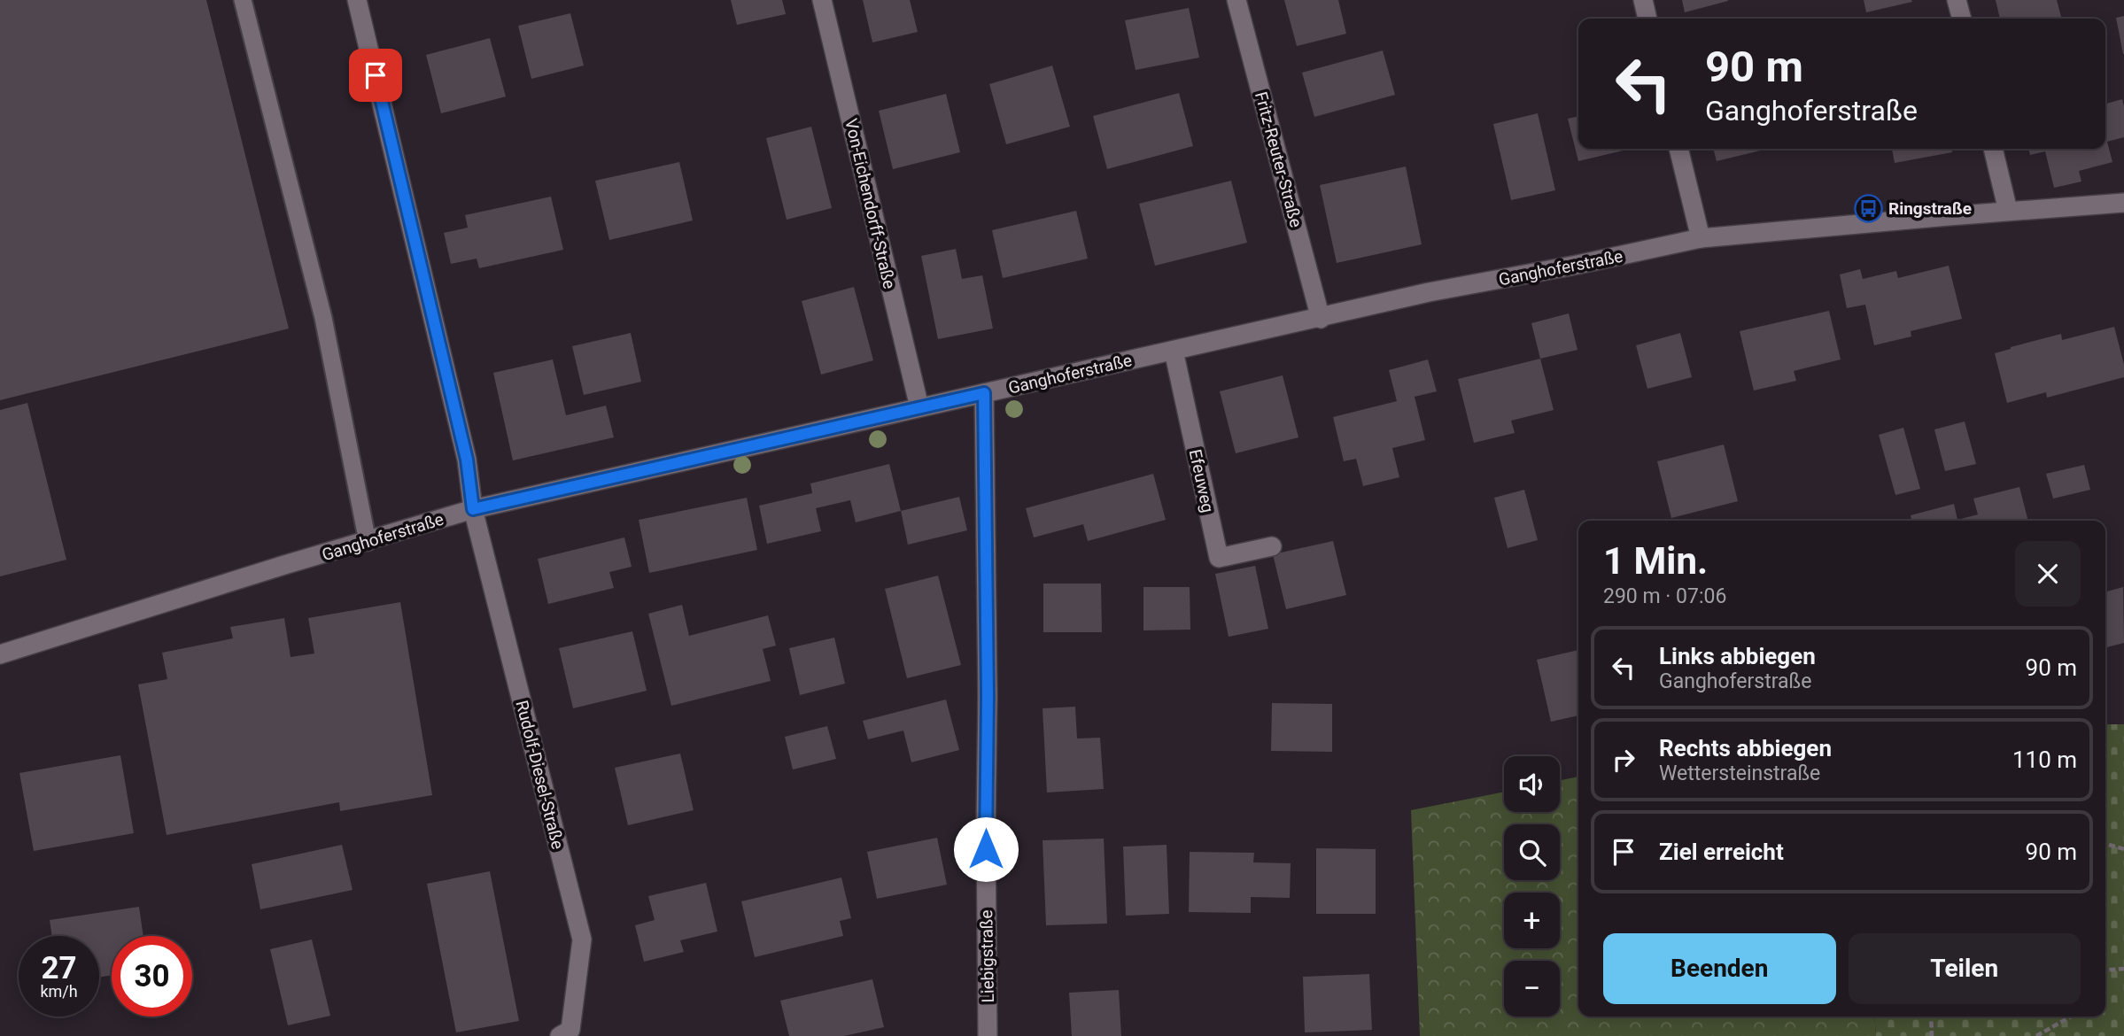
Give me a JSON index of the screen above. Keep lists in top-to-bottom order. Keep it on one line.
{"streets":{"street":["Fritz-Reuter-Straße","Von-Eichendorff-Straße","Ganghoferstraße","Efeuweg","Rudolf-Diesel-Straße","Liebigstraße"]},"crossings":[["Fritz-Reuter-Straße","Ganghoferstraße"],["Von-Eichendorff-Straße","Ganghoferstraße"],["Ganghoferstraße","Efeuweg"],["Ganghoferstraße","Rudolf-Diesel-Straße"],["Ganghoferstraße","Liebigstraße"]],"places":{"bus stop":["Ringstraße"]},"page":{"turn":["90 m","Ganghoferstraße"],"heading":["1 Min.","290 m · 07:06"],"list":[{"name":"Links abbiegen","note":"Ganghoferstraße","value":"90 m"},{"name":"Rechts abbiegen","note":"Wettersteinstraße","value":"110 m"},{"name":"Ziel erreicht","value":"90 m"}],"map_buttons":["+","−"],"buttons":["Beenden","Teilen"],"speed":"27 km/h","limit":"30"}}
